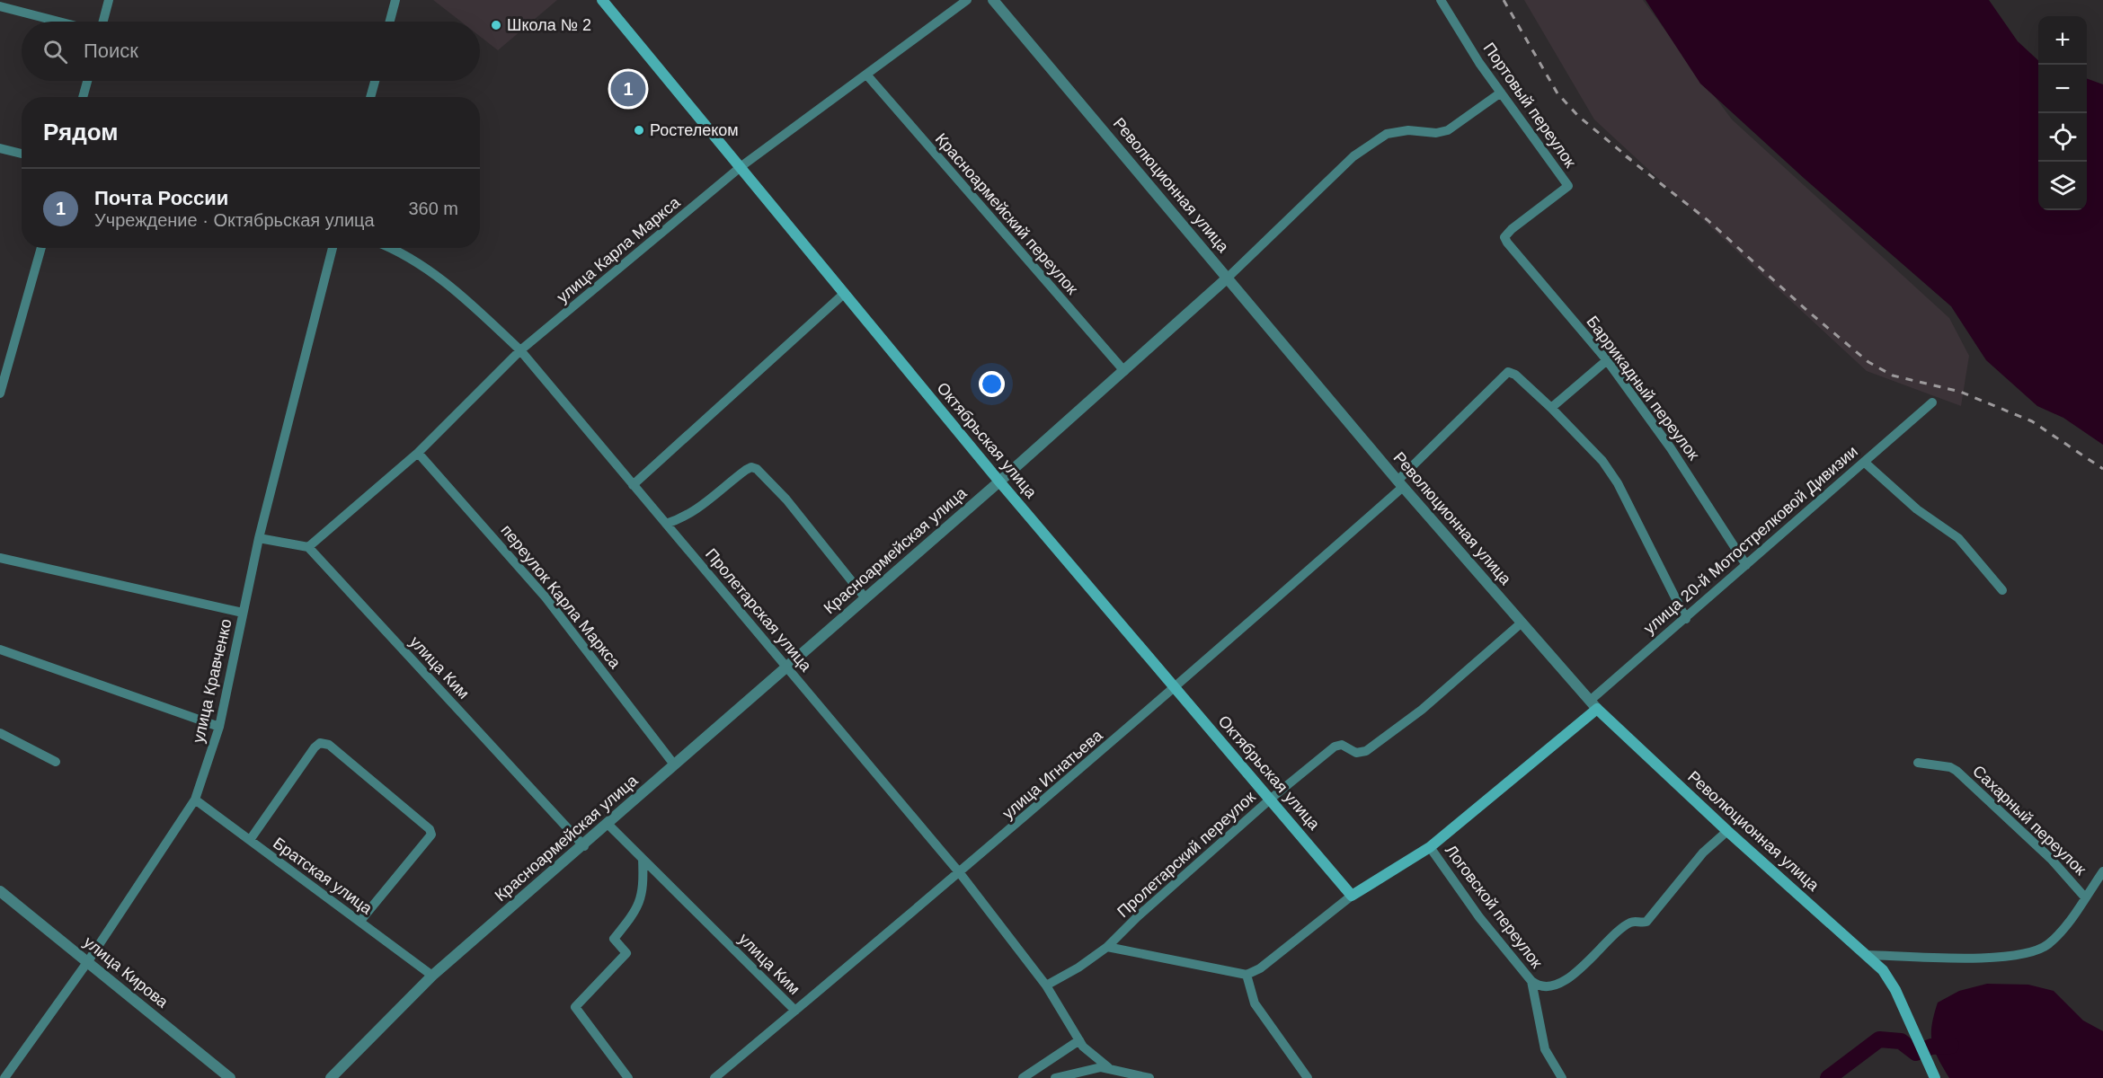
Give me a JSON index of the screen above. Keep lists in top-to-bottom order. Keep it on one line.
{"streets":{"main road":["Революционная улица","Октябрьская улица","улица 20-й Мотострелковой Дивизии"],"street":["Портовый переулок","Красноармейский переулок","улица Карла Маркса","Баррикадный переулок","Красноармейская улица","переулок Карла Маркса","Пролетарская улица","улица Ким","улица Кравченко","улица Игнатьева","Сахарный переулок","Пролетарский переулок","Братская улица","Логовской переулок","улица Кирова"]},"crossings":[["Портовый переулок","Баррикадный переулок"],["Портовый переулок","Красноармейская улица"],["Революционная улица","улица 20-й Мотострелковой Дивизии"],["Революционная улица","Красноармейская улица"],["Революционная улица","улица Игнатьева"],["Революционная улица","Пролетарский переулок"],["Революционная улица","Логовской переулок"],["Красноармейский переулок","улица Карла Маркса"],["Красноармейский переулок","Красноармейская улица"],["улица Карла Маркса","Октябрьская улица"],["улица Карла Маркса","переулок Карла Маркса"],["улица Карла Маркса","Пролетарская улица"],["улица Карла Маркса","улица Ким"],["Баррикадный переулок","улица 20-й Мотострелковой Дивизии"],["Октябрьская улица","улица 20-й Мотострелковой Дивизии"],["Октябрьская улица","Красноармейская улица"],["Октябрьская улица","улица Игнатьева"],["Октябрьская улица","Пролетарский переулок"],["улица 20-й Мотострелковой Дивизии","Логовской переулок"],["Красноармейская улица","переулок Карла Маркса"],["Красноармейская улица","Пролетарская улица"],["Красноармейская улица","улица Ким"],["Красноармейская улица","Братская улица"],["Пролетарская улица","улица Игнатьева"],["Пролетарская улица","Пролетарский переулок"],["улица Ким","улица Игнатьева"],["улица Кравченко","Братская улица"],["улица Кравченко","улица Кирова"]],"places":["Школа № 2","Ростелеком"],"page":{"map_buttons":["+","−"],"search":"Поиск","pins":"1","heading":"Рядом","list":[{"mark":"1","name":"Почта России","note":"Учреждение · Октябрьская улица","value":"360 m"}]}}
